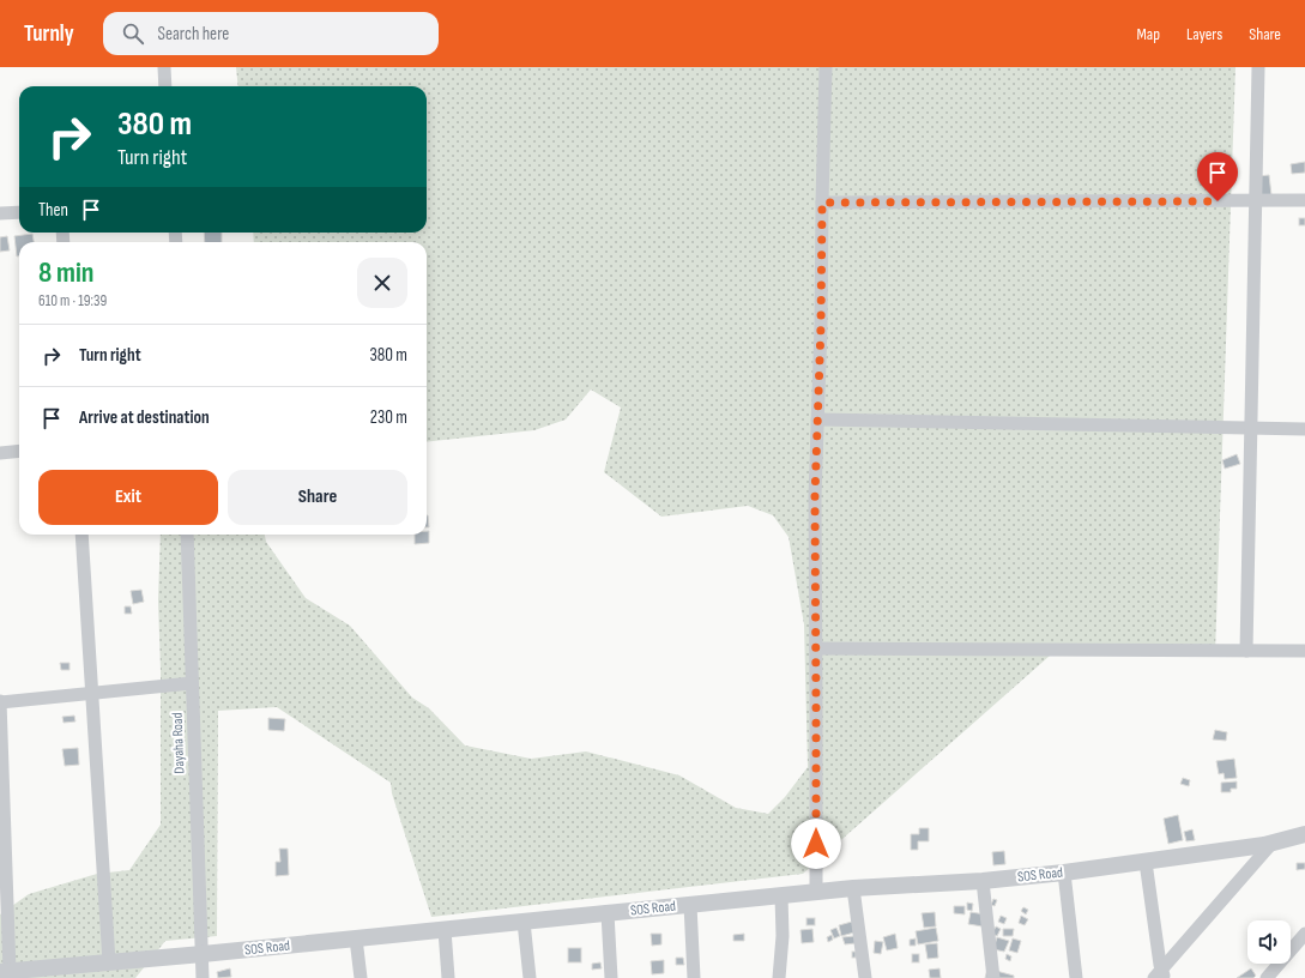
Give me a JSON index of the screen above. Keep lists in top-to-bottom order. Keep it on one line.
{"streets":{"street":["Dayaha Road","SOS Road"]},"crossings":[["Dayaha Road","SOS Road"]],"page":{"header":"Turnly","search":"Search here","nav":["Map","Layers","Share"],"turn":["380 m","Turn right"],"then":"Then","heading":["8 min","610 m · 19:39"],"list":[{"name":"Turn right","value":"380 m"},{"name":"Arrive at destination","value":"230 m"}],"buttons":["Exit","Share"]}}
